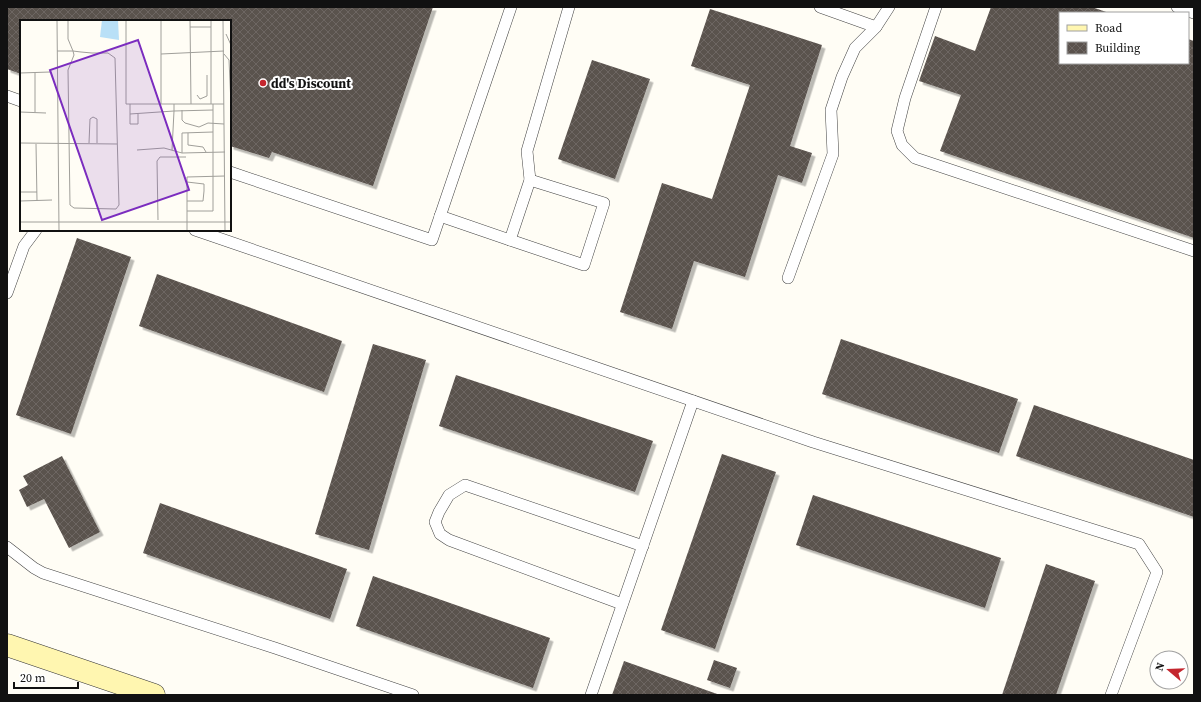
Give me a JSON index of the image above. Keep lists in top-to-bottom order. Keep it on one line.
{"places":["dd's Discount"],"legend":["Road","Building"],"scale_bar":"20 m","north":"left"}
